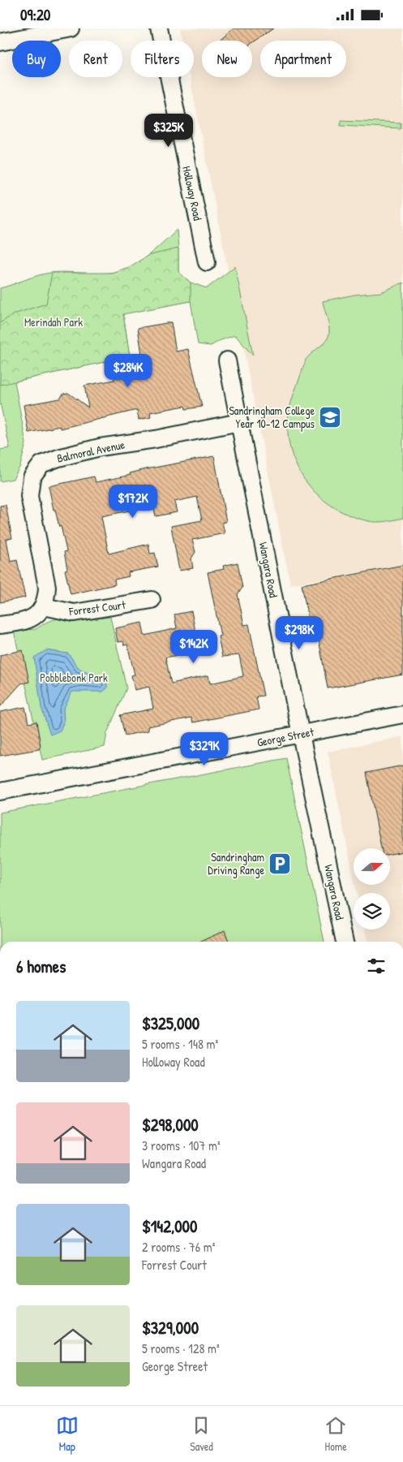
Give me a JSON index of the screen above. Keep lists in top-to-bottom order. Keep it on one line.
{"streets":{"street":["Holloway Road","Balmoral Avenue","Wangara Road","Forrest Court","George Street"]},"crossings":[["Balmoral Avenue","Wangara Road"],["Balmoral Avenue","Forrest Court"],["Wangara Road","George Street"]],"parks":["Merindah Park","Pobblebonk Park"],"places":{"school or university":["Sandringham College Year 10-12 Campus"],"parking":["Sandringham Driving Range"]},"north":"right","page":{"status":"09:20","chip":["Buy","Rent","Filters","New","Apartment"],"price":["$325K","$284K","$172K","$298K","$142K","$329K"],"heading":"6 homes","list":[{"name":"$325,000","note":"5 rooms · 148 m² · Holloway Road"},{"name":"$298,000","note":"3 rooms · 107 m² · Wangara Road"},{"name":"$142,000","note":"2 rooms · 76 m² · Forrest Court"},{"name":"$329,000","note":"5 rooms · 128 m² · George Street"}],"tabs":["Map","Saved","Home"]}}
